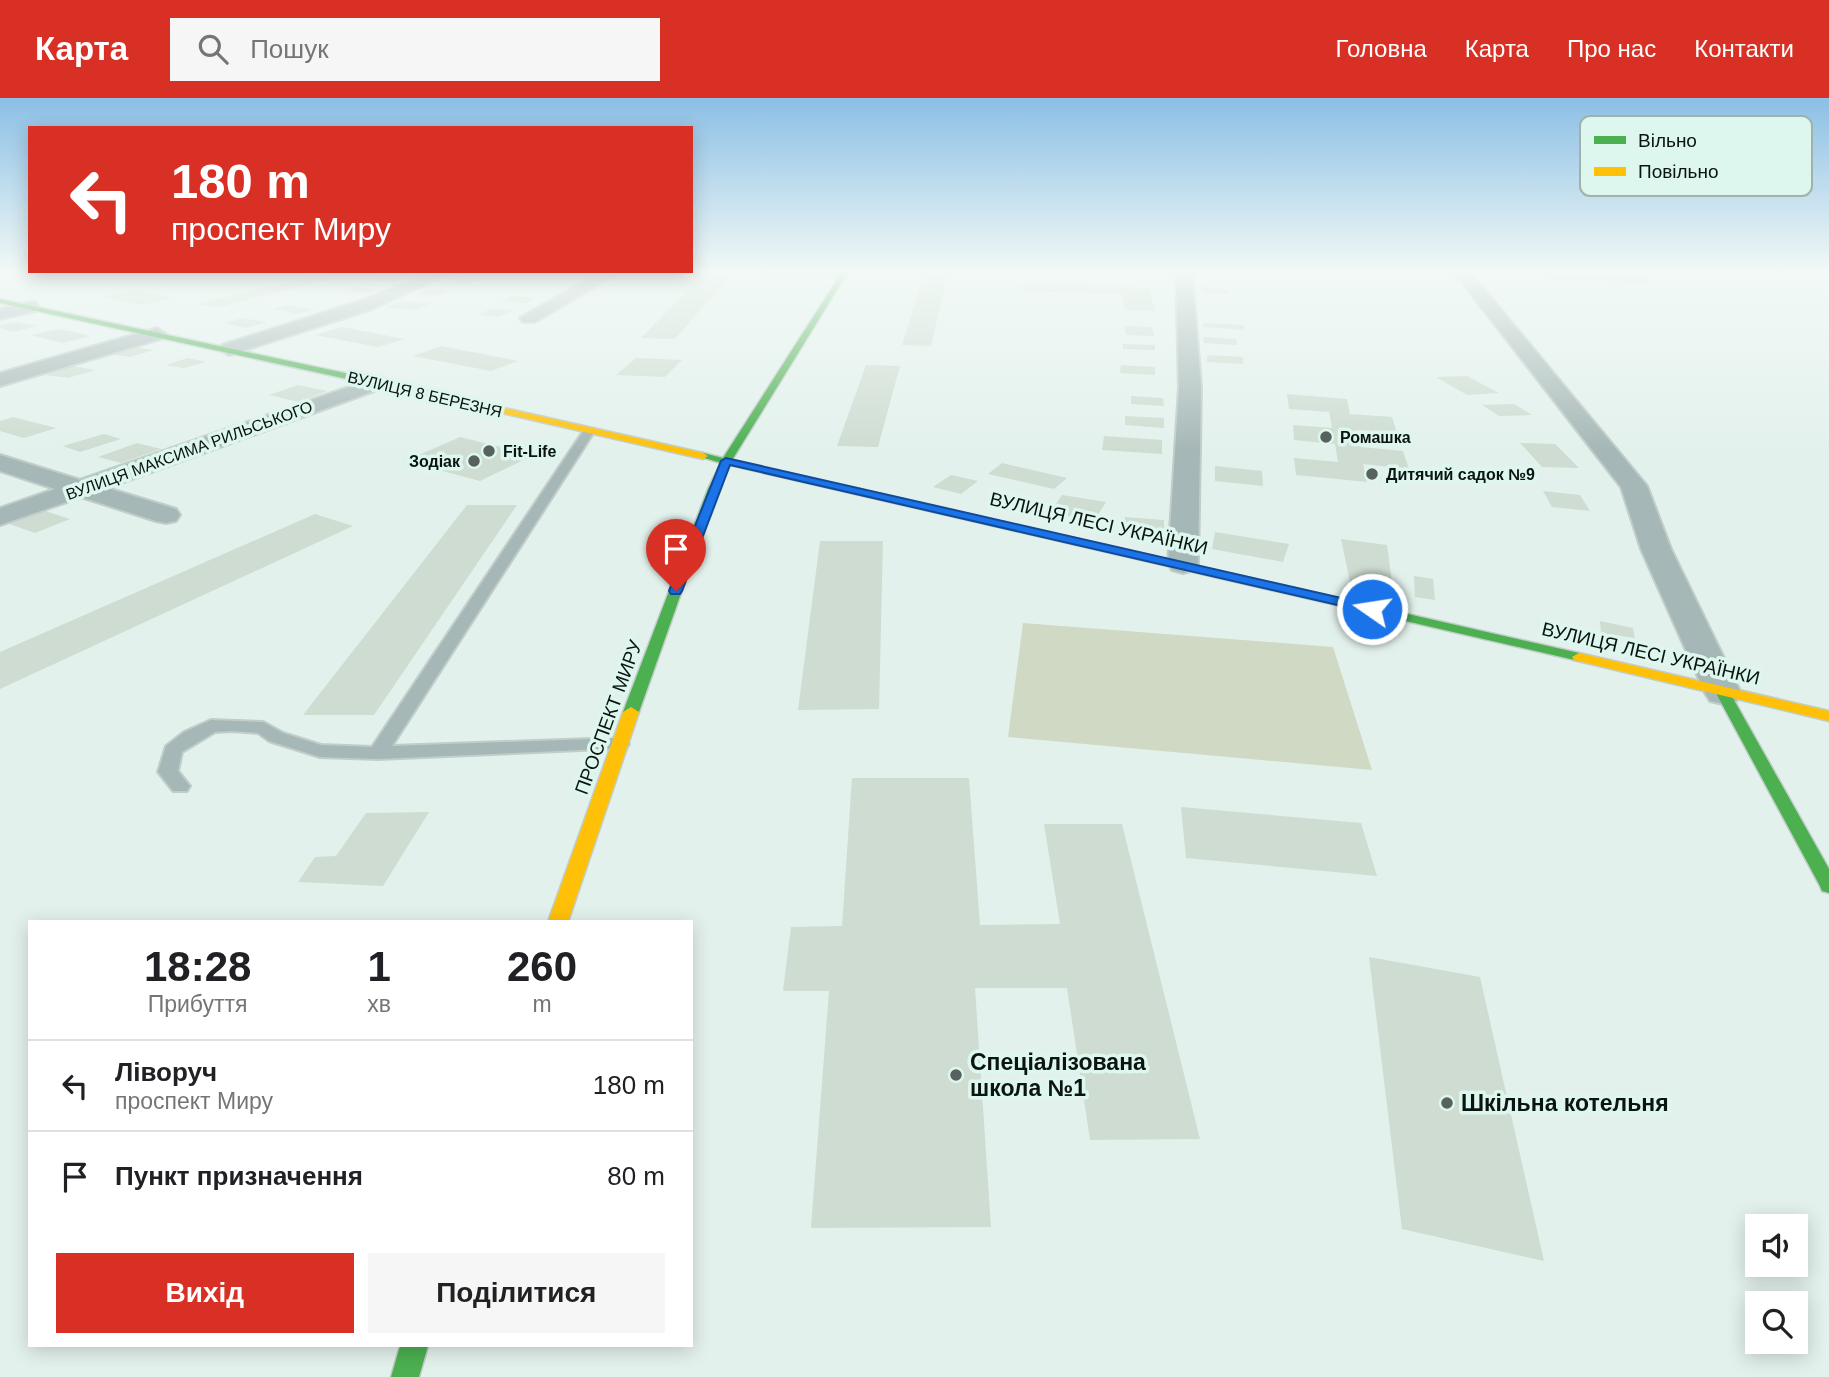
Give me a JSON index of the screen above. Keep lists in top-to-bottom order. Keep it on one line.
{"streets":{"main road":["ВУЛИЦЯ 8 БЕРЕЗНЯ","ВУЛИЦЯ ЛЕСІ УКРАЇНКИ","ПРОСПЕКТ МИРУ"],"street":["ВУЛИЦЯ МАКСИМА РИЛЬСЬКОГО"]},"crossings":[["ВУЛИЦЯ 8 БЕРЕЗНЯ","ВУЛИЦЯ МАКСИМА РИЛЬСЬКОГО"],["ВУЛИЦЯ 8 БЕРЕЗНЯ","ВУЛИЦЯ ЛЕСІ УКРАЇНКИ"],["ВУЛИЦЯ 8 БЕРЕЗНЯ","ПРОСПЕКТ МИРУ"],["ВУЛИЦЯ ЛЕСІ УКРАЇНКИ","ПРОСПЕКТ МИРУ"]],"places":["Ромашка","Fit-Life","Зодіак","Дитячий садок №9","Спеціалізована школа №1","Шкільна котельня"],"legend":["Вільно","Повільно"],"page":{"header":"Карта","search":"Пошук","nav":["Головна","Карта","Про нас","Контакти"],"turn":["180 m","проспект Миру"],"eta":["18:28","Прибуття","1","хв","260","m"],"list":[{"name":"Ліворуч","note":"проспект Миру","value":"180 m"},{"name":"Пункт призначення","value":"80 m"}],"buttons":["Вихід","Поділитися"]}}
